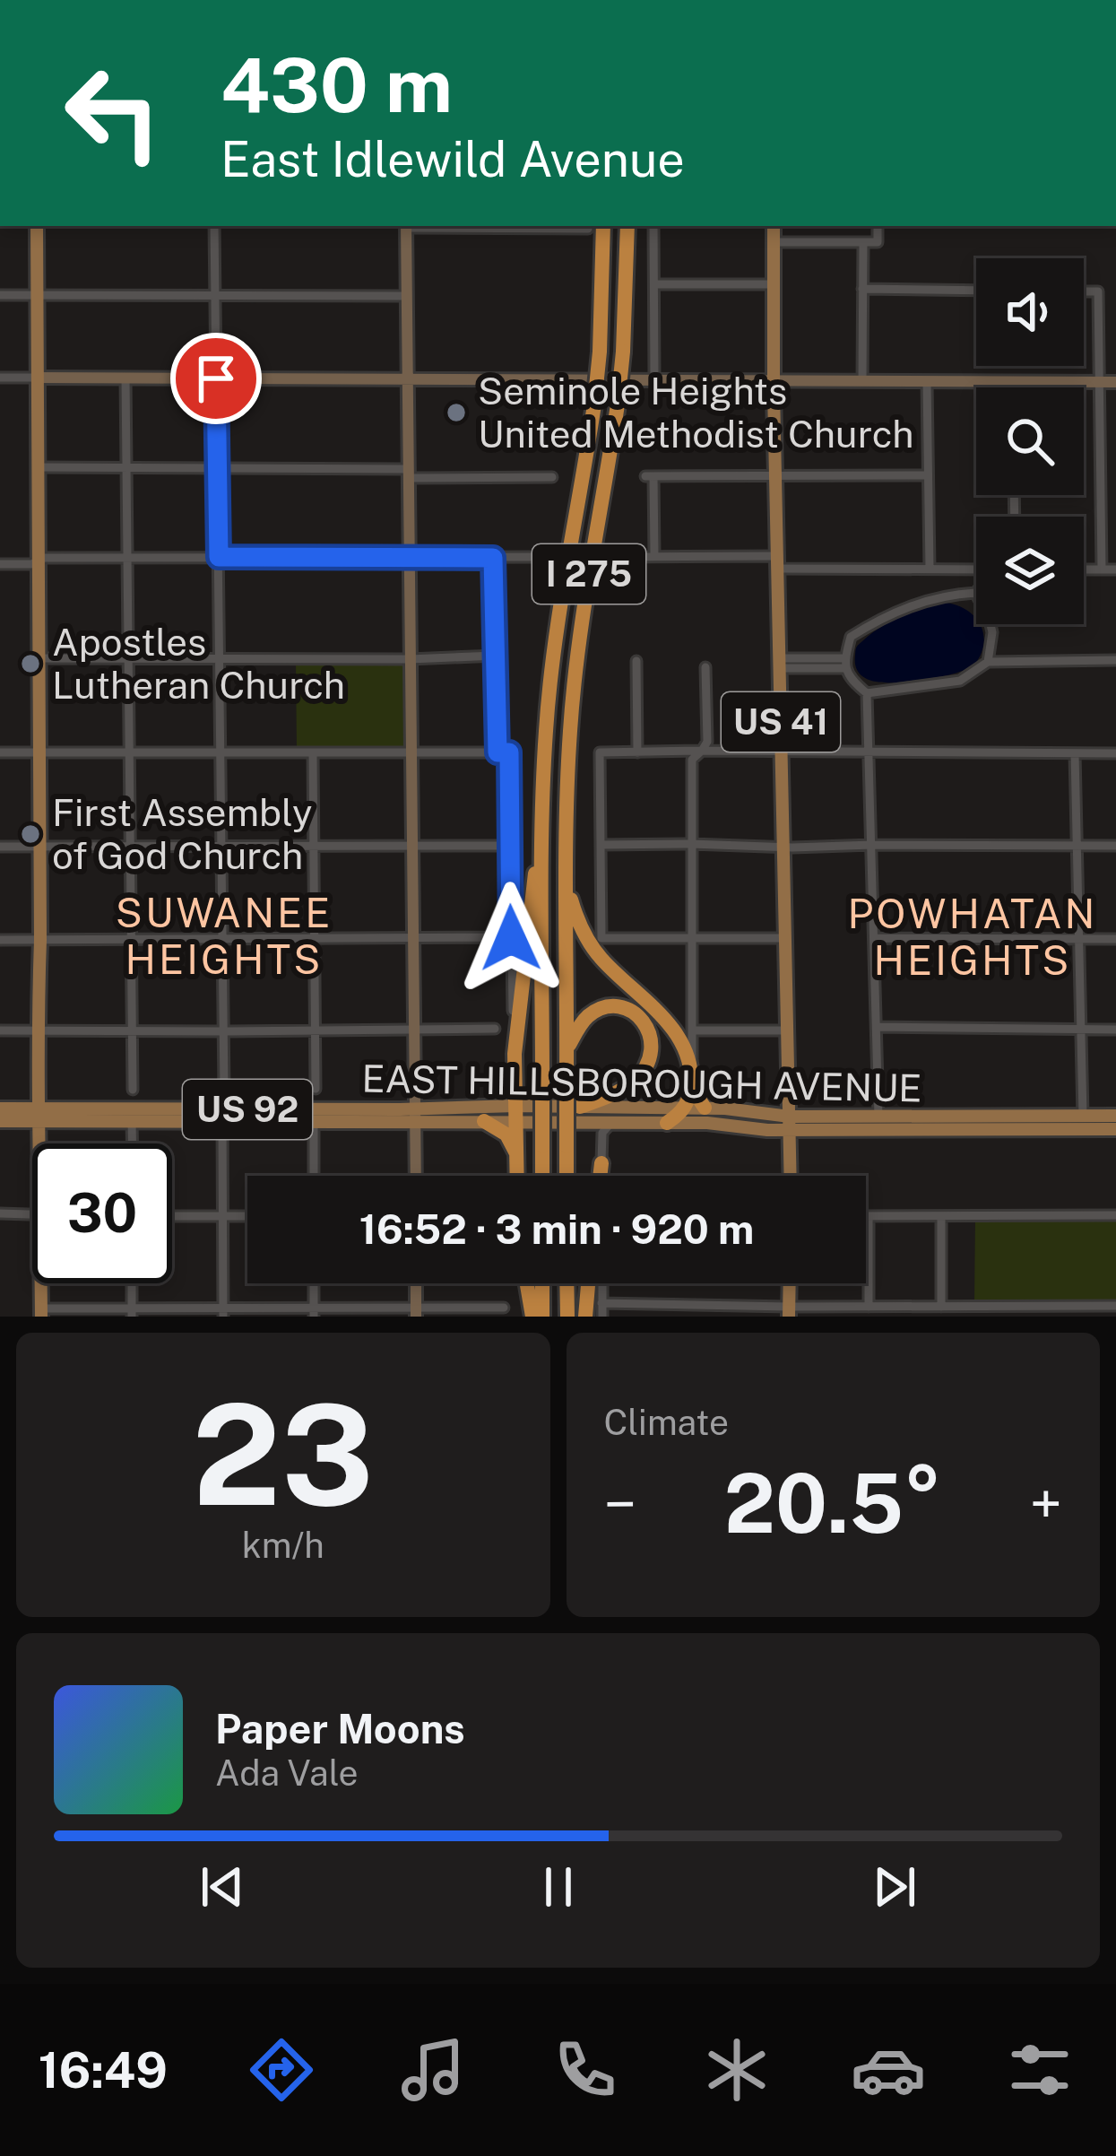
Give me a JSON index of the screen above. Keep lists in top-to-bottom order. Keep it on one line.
{"streets":{"highway":["I 275"],"main road":["US 41","EAST HILLSBOROUGH AVENUE","US 92"]},"crossings":[["US 41","EAST HILLSBOROUGH AVENUE"],["EAST HILLSBOROUGH AVENUE","US 92"]],"districts":["SUWANEE HEIGHTS","POWHATAN HEIGHTS"],"places":["Seminole Heights United Methodist Church","Apostles Lutheran Church","First Assembly of God Church"],"page":{"turn":["430 m","East Idlewild Avenue"],"limit":"30","trip":"16:52 · 3 min · 920 m","tile":[["23","km/h"],"Climate"],"heat":["−","20.5°","+"],"song":["Paper Moons","Ada Vale"],"tabs":"16:49"}}
